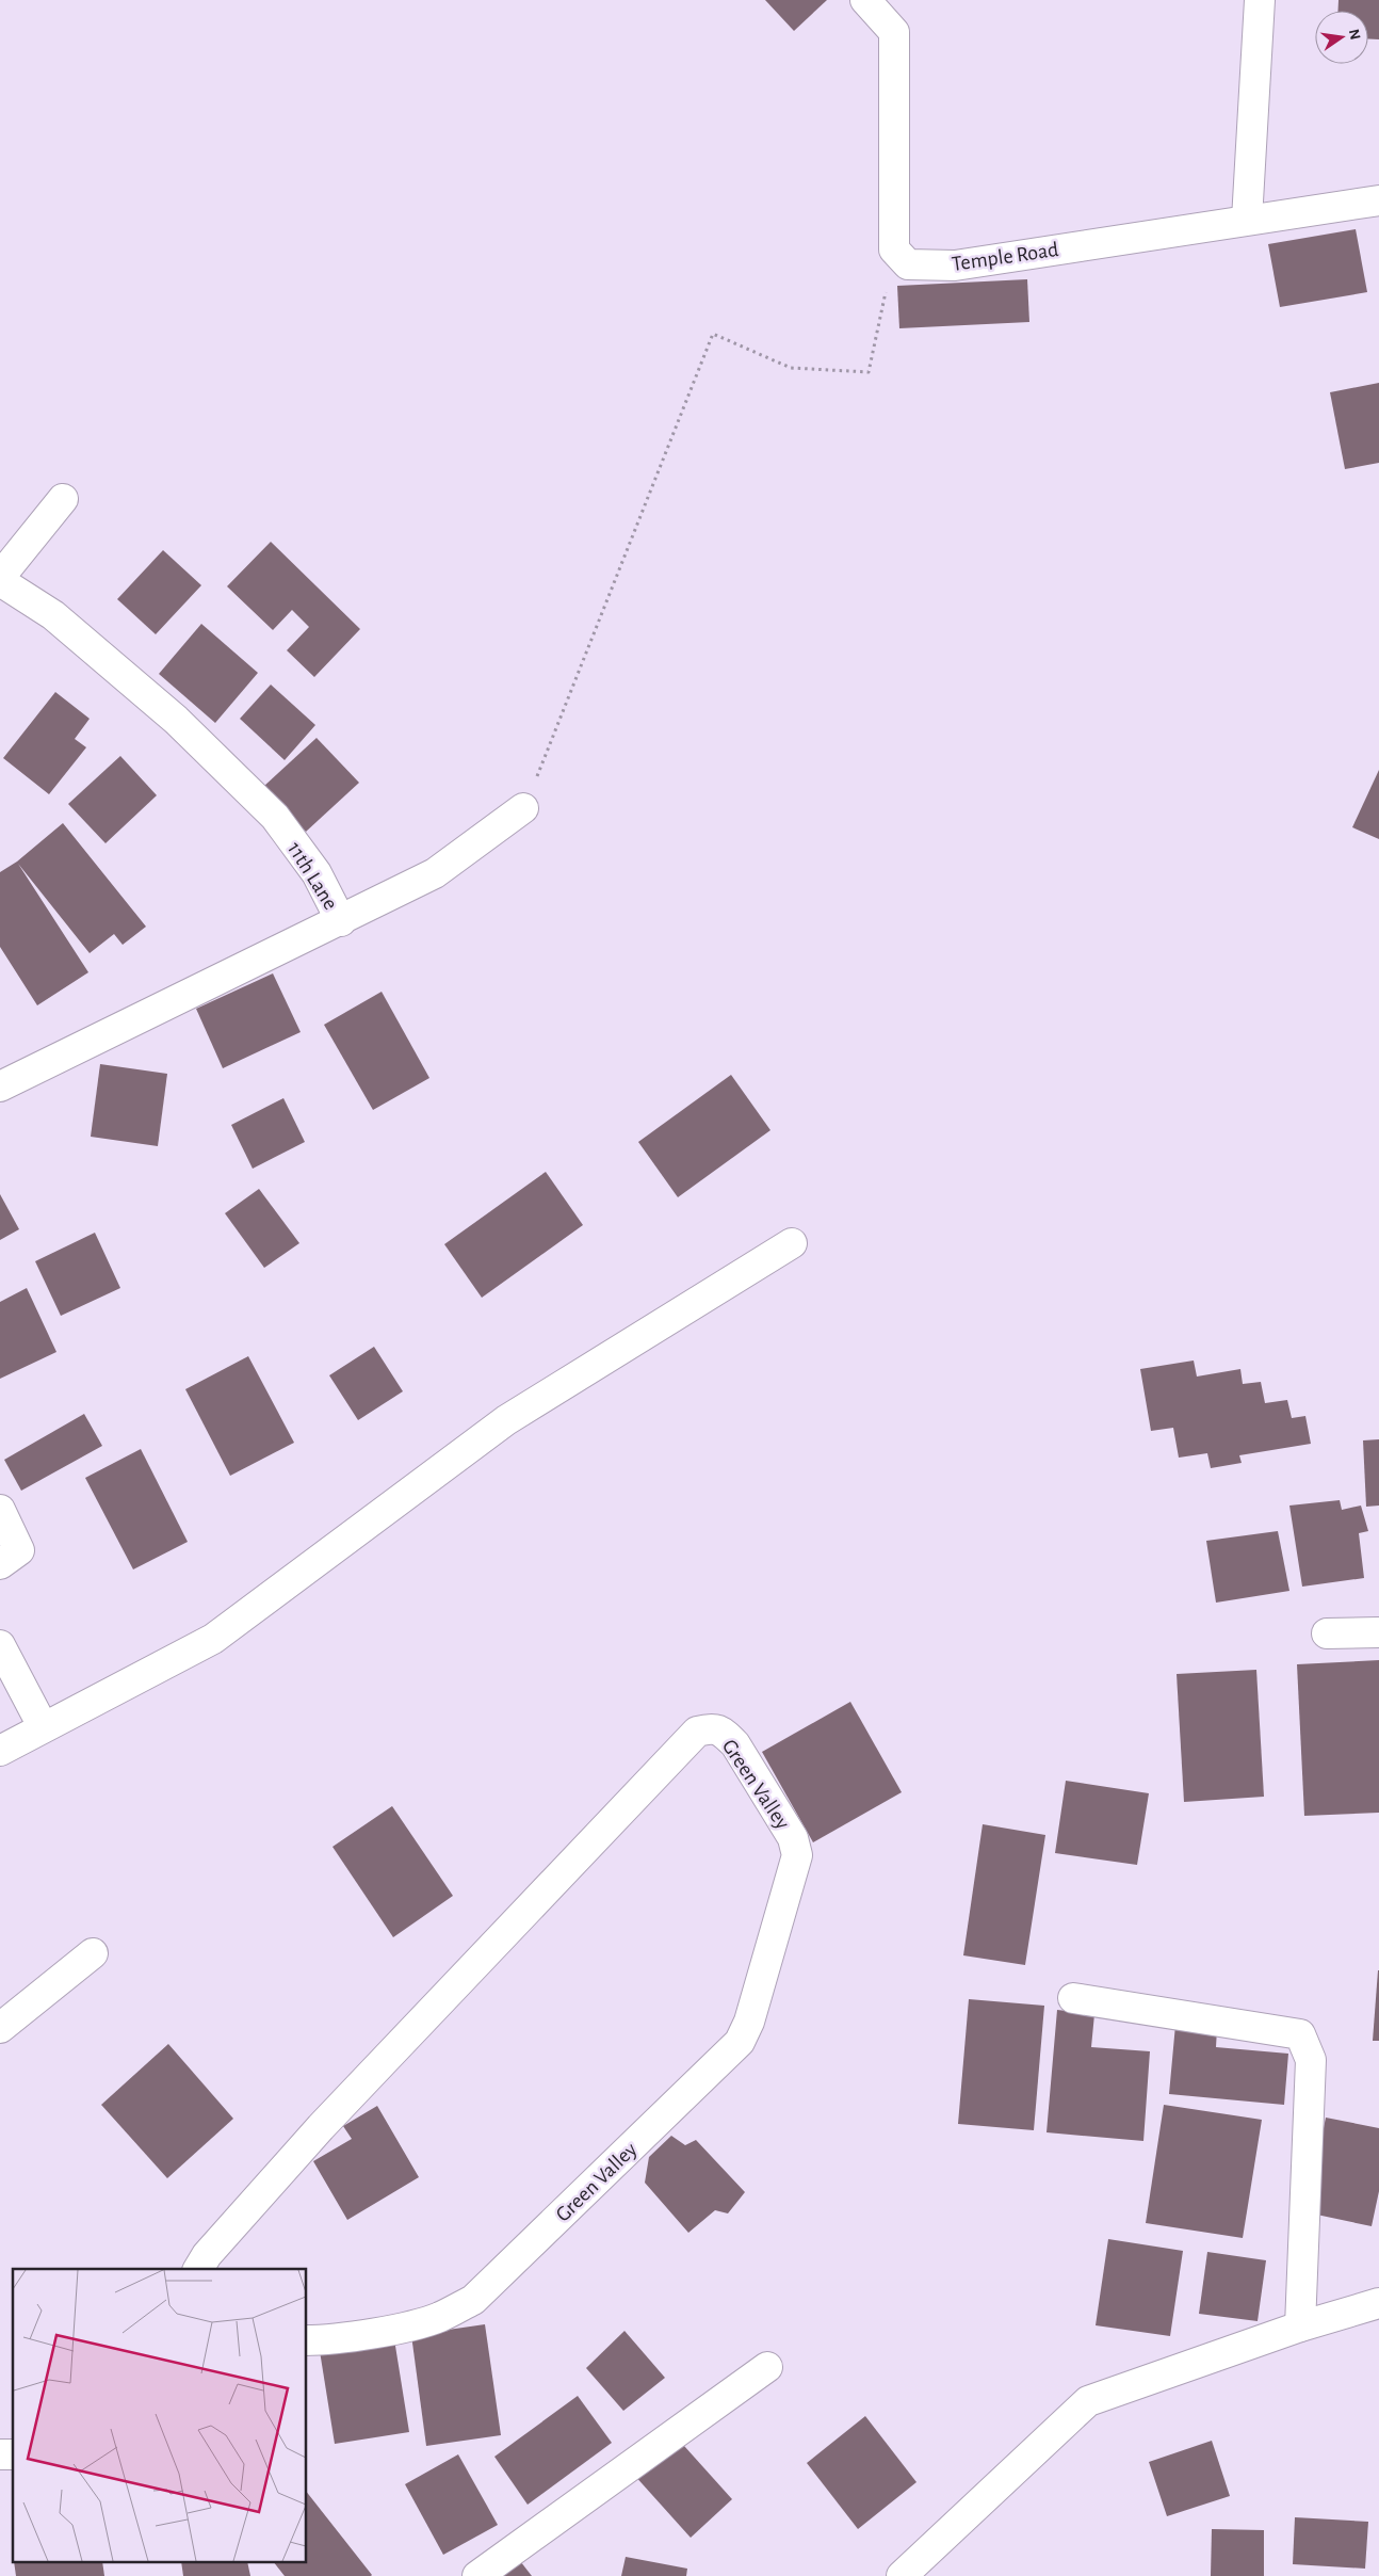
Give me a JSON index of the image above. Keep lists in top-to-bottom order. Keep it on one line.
{"streets":{"street":["Temple Road","11th Lane","Green Valley"]},"north":"right"}
